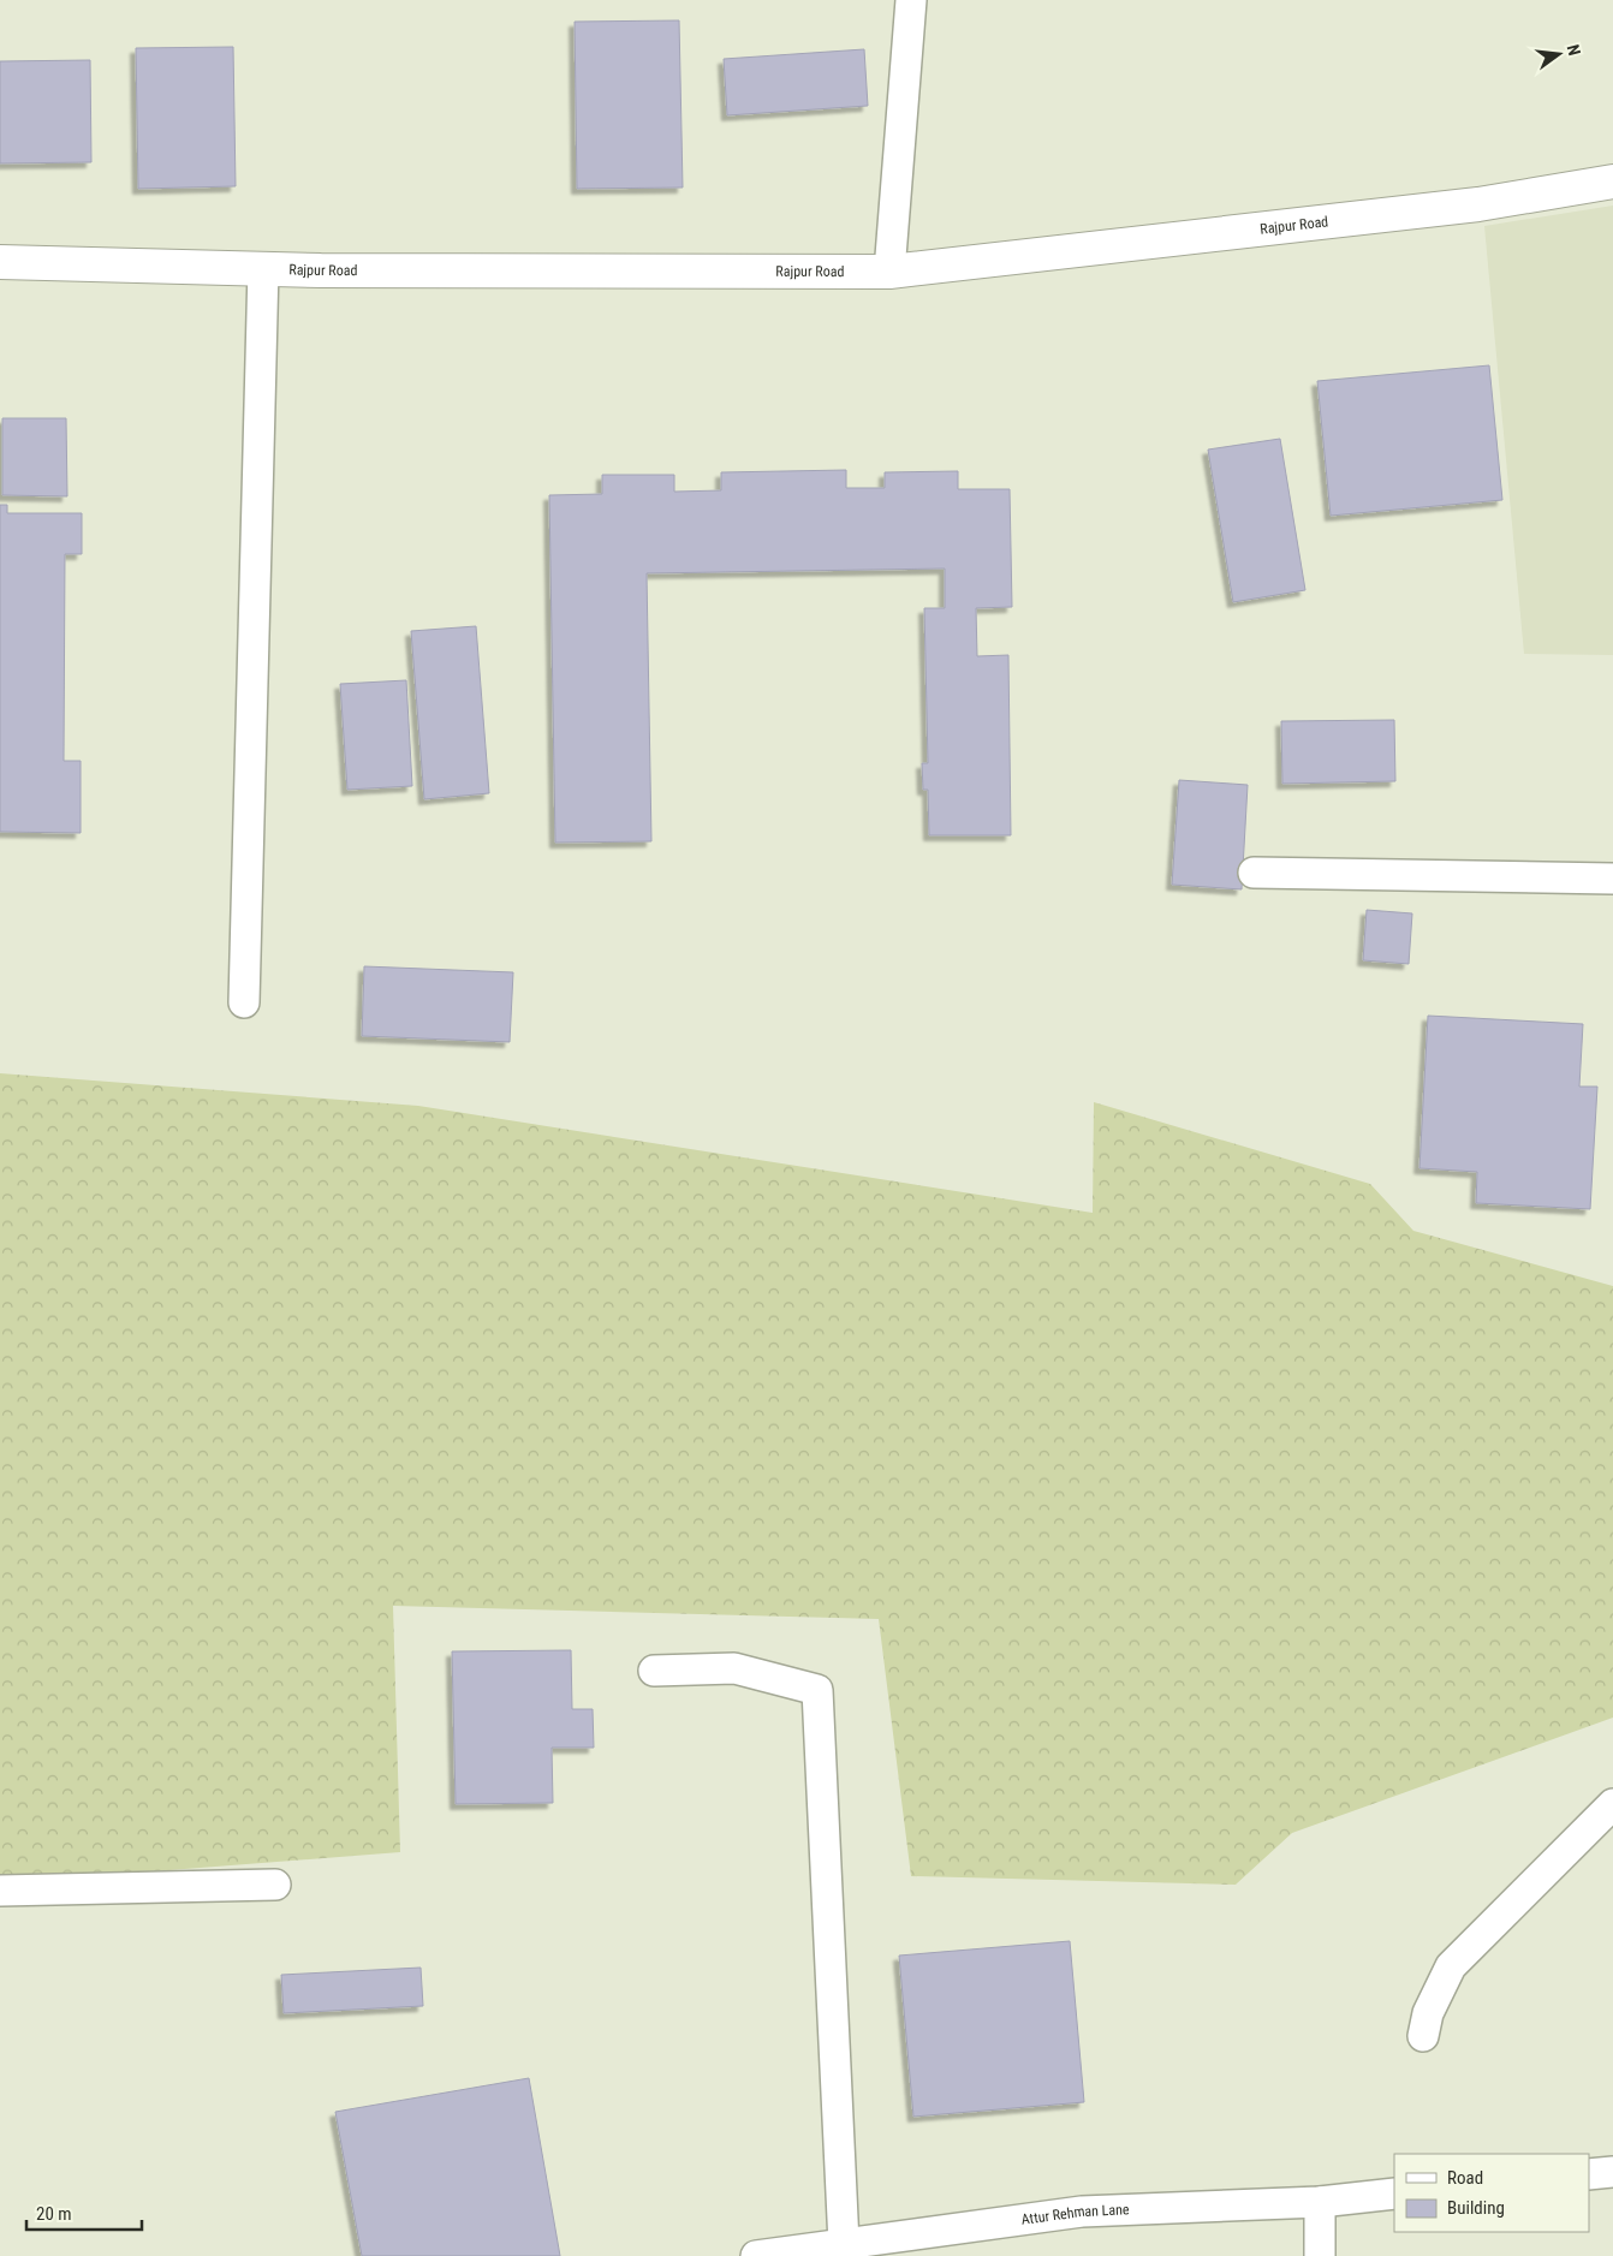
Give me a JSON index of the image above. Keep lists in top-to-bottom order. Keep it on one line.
{"streets":{"street":["Rajpur Road","Attur Rehman Lane"]},"legend":["Road","Building"],"scale_bar":"20 m","north":"right"}
